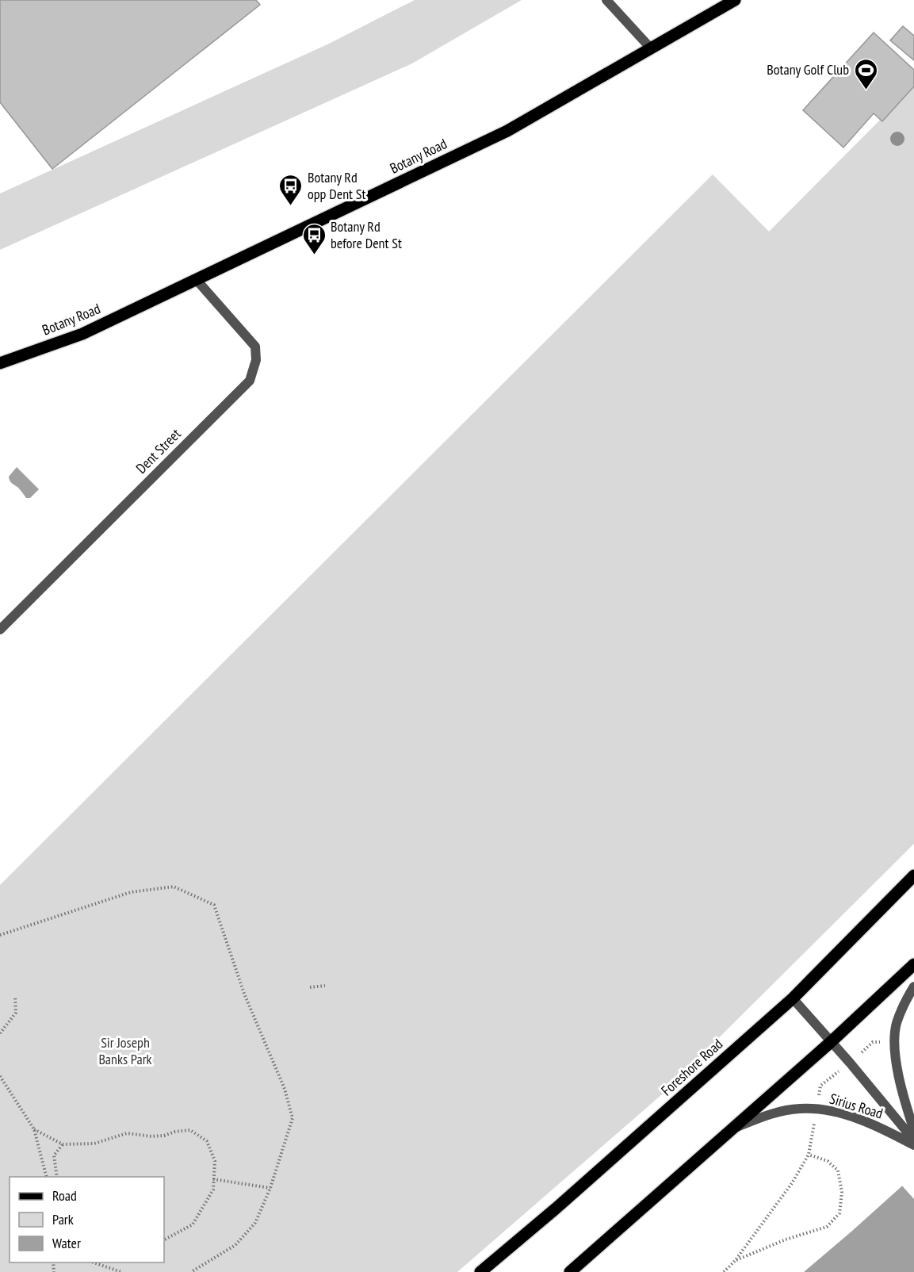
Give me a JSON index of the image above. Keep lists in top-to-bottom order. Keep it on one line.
{"streets":{"main road":["Botany Road","Foreshore Road"],"street":["Dent Street","Sirius Road"]},"crossings":[["Botany Road","Dent Street"],["Foreshore Road","Sirius Road"]],"parks":["Sir Joseph Banks Park"],"places":{"sports":["Botany Golf Club"],"bus stop":["Botany Rd opp Dent St","Botany Rd before Dent St"]},"legend":["Road","Park","Water"]}
